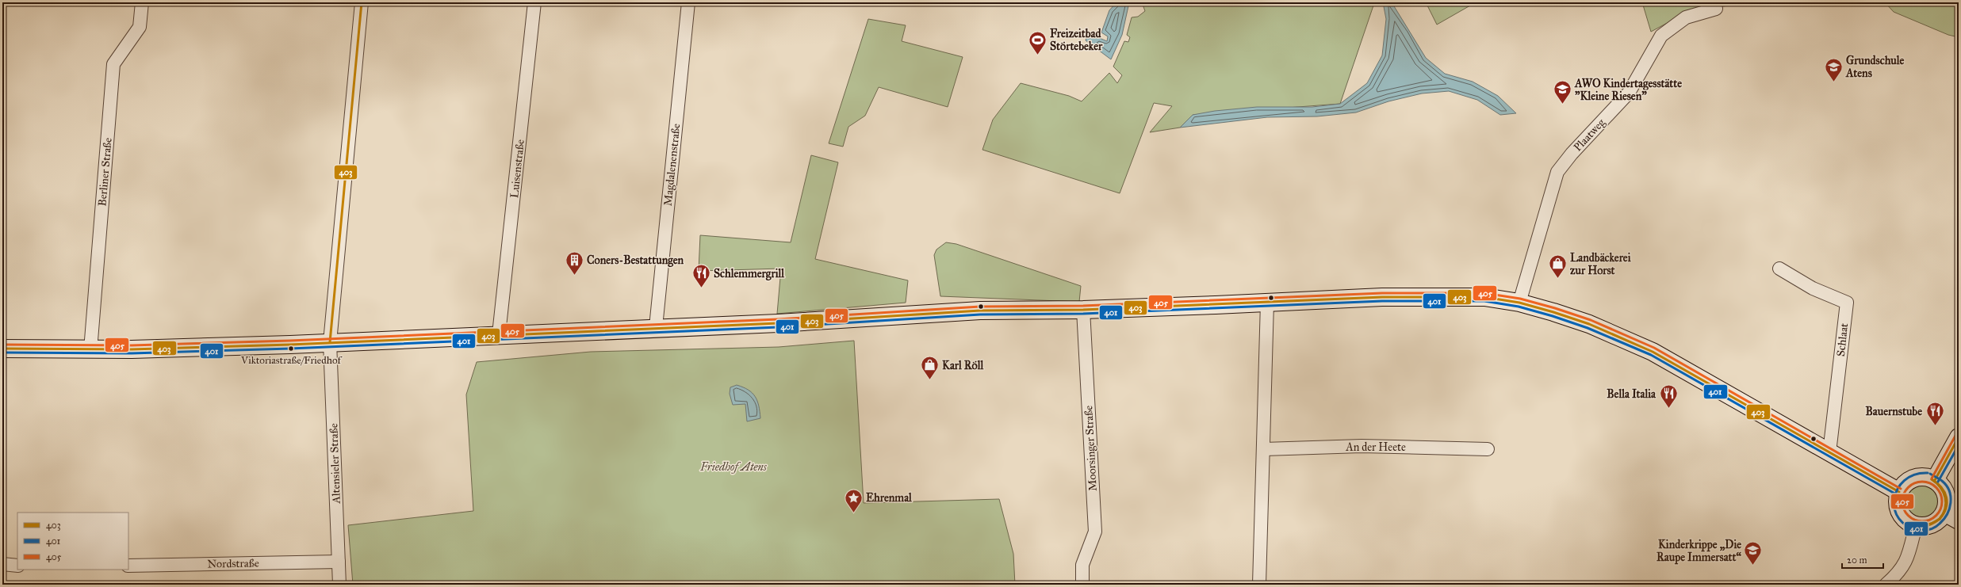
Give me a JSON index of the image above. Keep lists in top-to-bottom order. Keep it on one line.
{"streets":{"street":["Plaatweg","Magdalenenstraße","Luisenstraße","Berliner Straße","Schlaat","An der Heete","Moorsinger Straße","Altensieler Straße","Nordstraße"]},"crossings":[["Altensieler Straße","Nordstraße"]],"parks":["Friedhof Atens"],"places":{"sports":["Freizeitbad Störtebeker"],"school or university":["Grundschule Atens","AWO Kindertagesstätte \"Kleine Riesen\"","Kinderkrippe „Die Raupe Immersatt“"],"building":["Coners-Bestattungen"],"shop":["Landbäckerei zur Horst","Karl Röll"],"restaurant":["Schlemmergrill","Bella Italia","Bauernstube"],"other":["Viktoriastraße/Friedhof"],"place":["Ehrenmal"]},"lines":["transit line 403","transit line 405","transit line 401"],"legend":["403","401","405"],"scale_bar":"20 m"}
